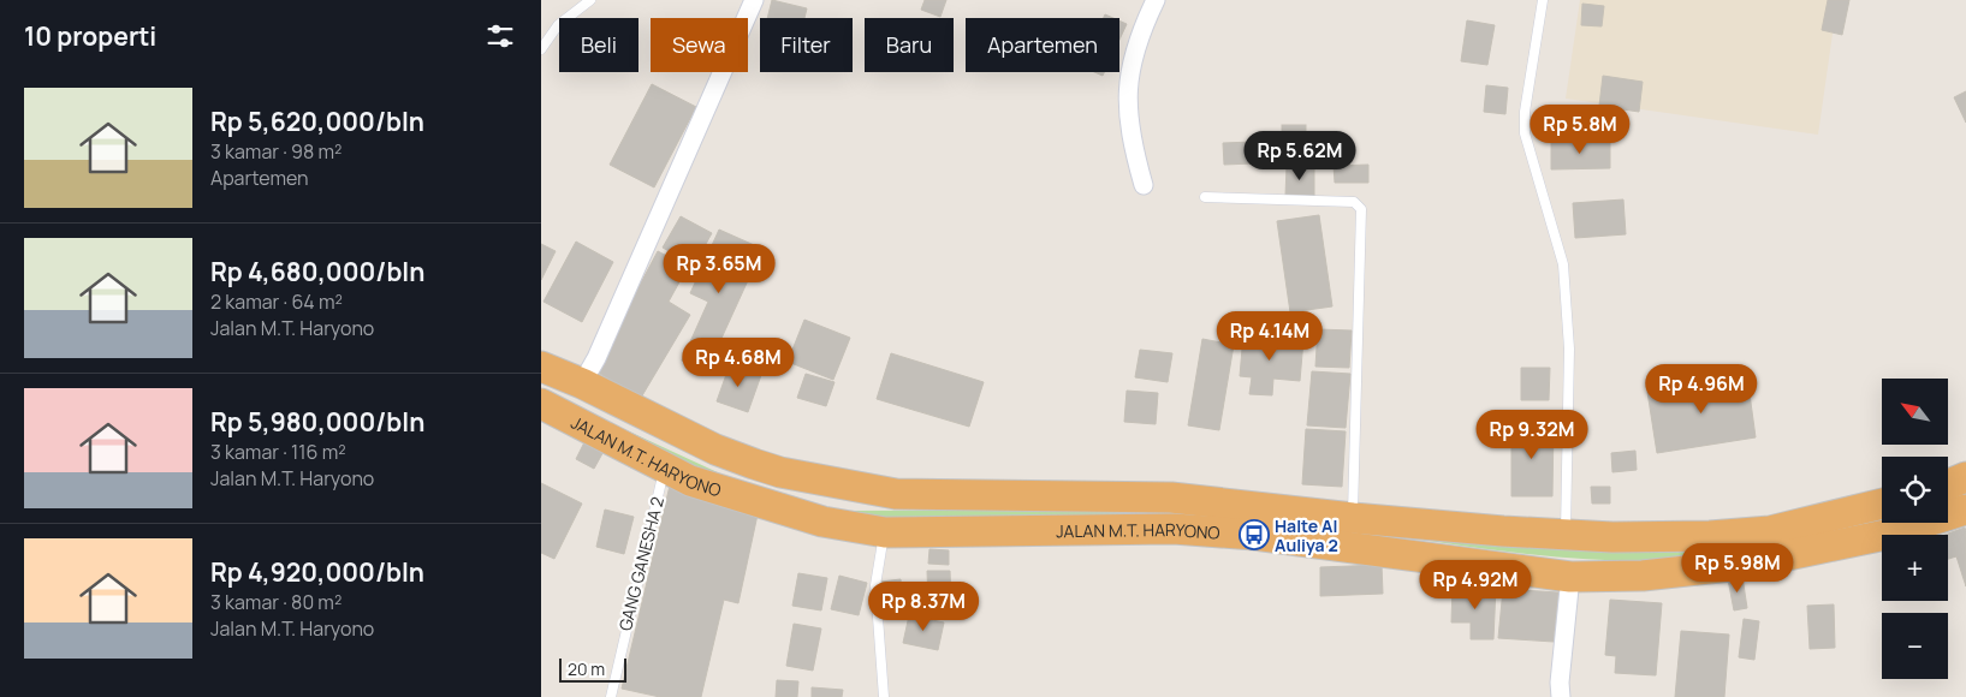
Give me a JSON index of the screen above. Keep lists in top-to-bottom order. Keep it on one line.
{"streets":{"highway":["JALAN M.T. HARYONO"],"lane":["GANG GANESHA 2"]},"crossings":[["JALAN M.T. HARYONO","GANG GANESHA 2"]],"places":{"bus stop":["Halte Al Auliya 2"]},"scale_bar":"20 m","north":"top left","page":{"heading":"10 properti","chip":["Beli","Sewa","Filter","Baru","Apartemen"],"list":[{"name":"Rp 5,620,000/bln","note":"3 kamar · 98 m² · Apartemen"},{"name":"Rp 4,680,000/bln","note":"2 kamar · 64 m² · Jalan M.T. Haryono"},{"name":"Rp 5,980,000/bln","note":"3 kamar · 116 m² · Jalan M.T. Haryono"},{"name":"Rp 4,920,000/bln","note":"3 kamar · 80 m² · Jalan M.T. Haryono"}],"price":["Rp 5.8M","Rp 5.62M","Rp 3.65M","Rp 4.14M","Rp 4.68M","Rp 4.96M","Rp 9.32M","Rp 5.98M","Rp 4.92M","Rp 8.37M"],"map_buttons":["+","−"],"scale":"20 m"}}
